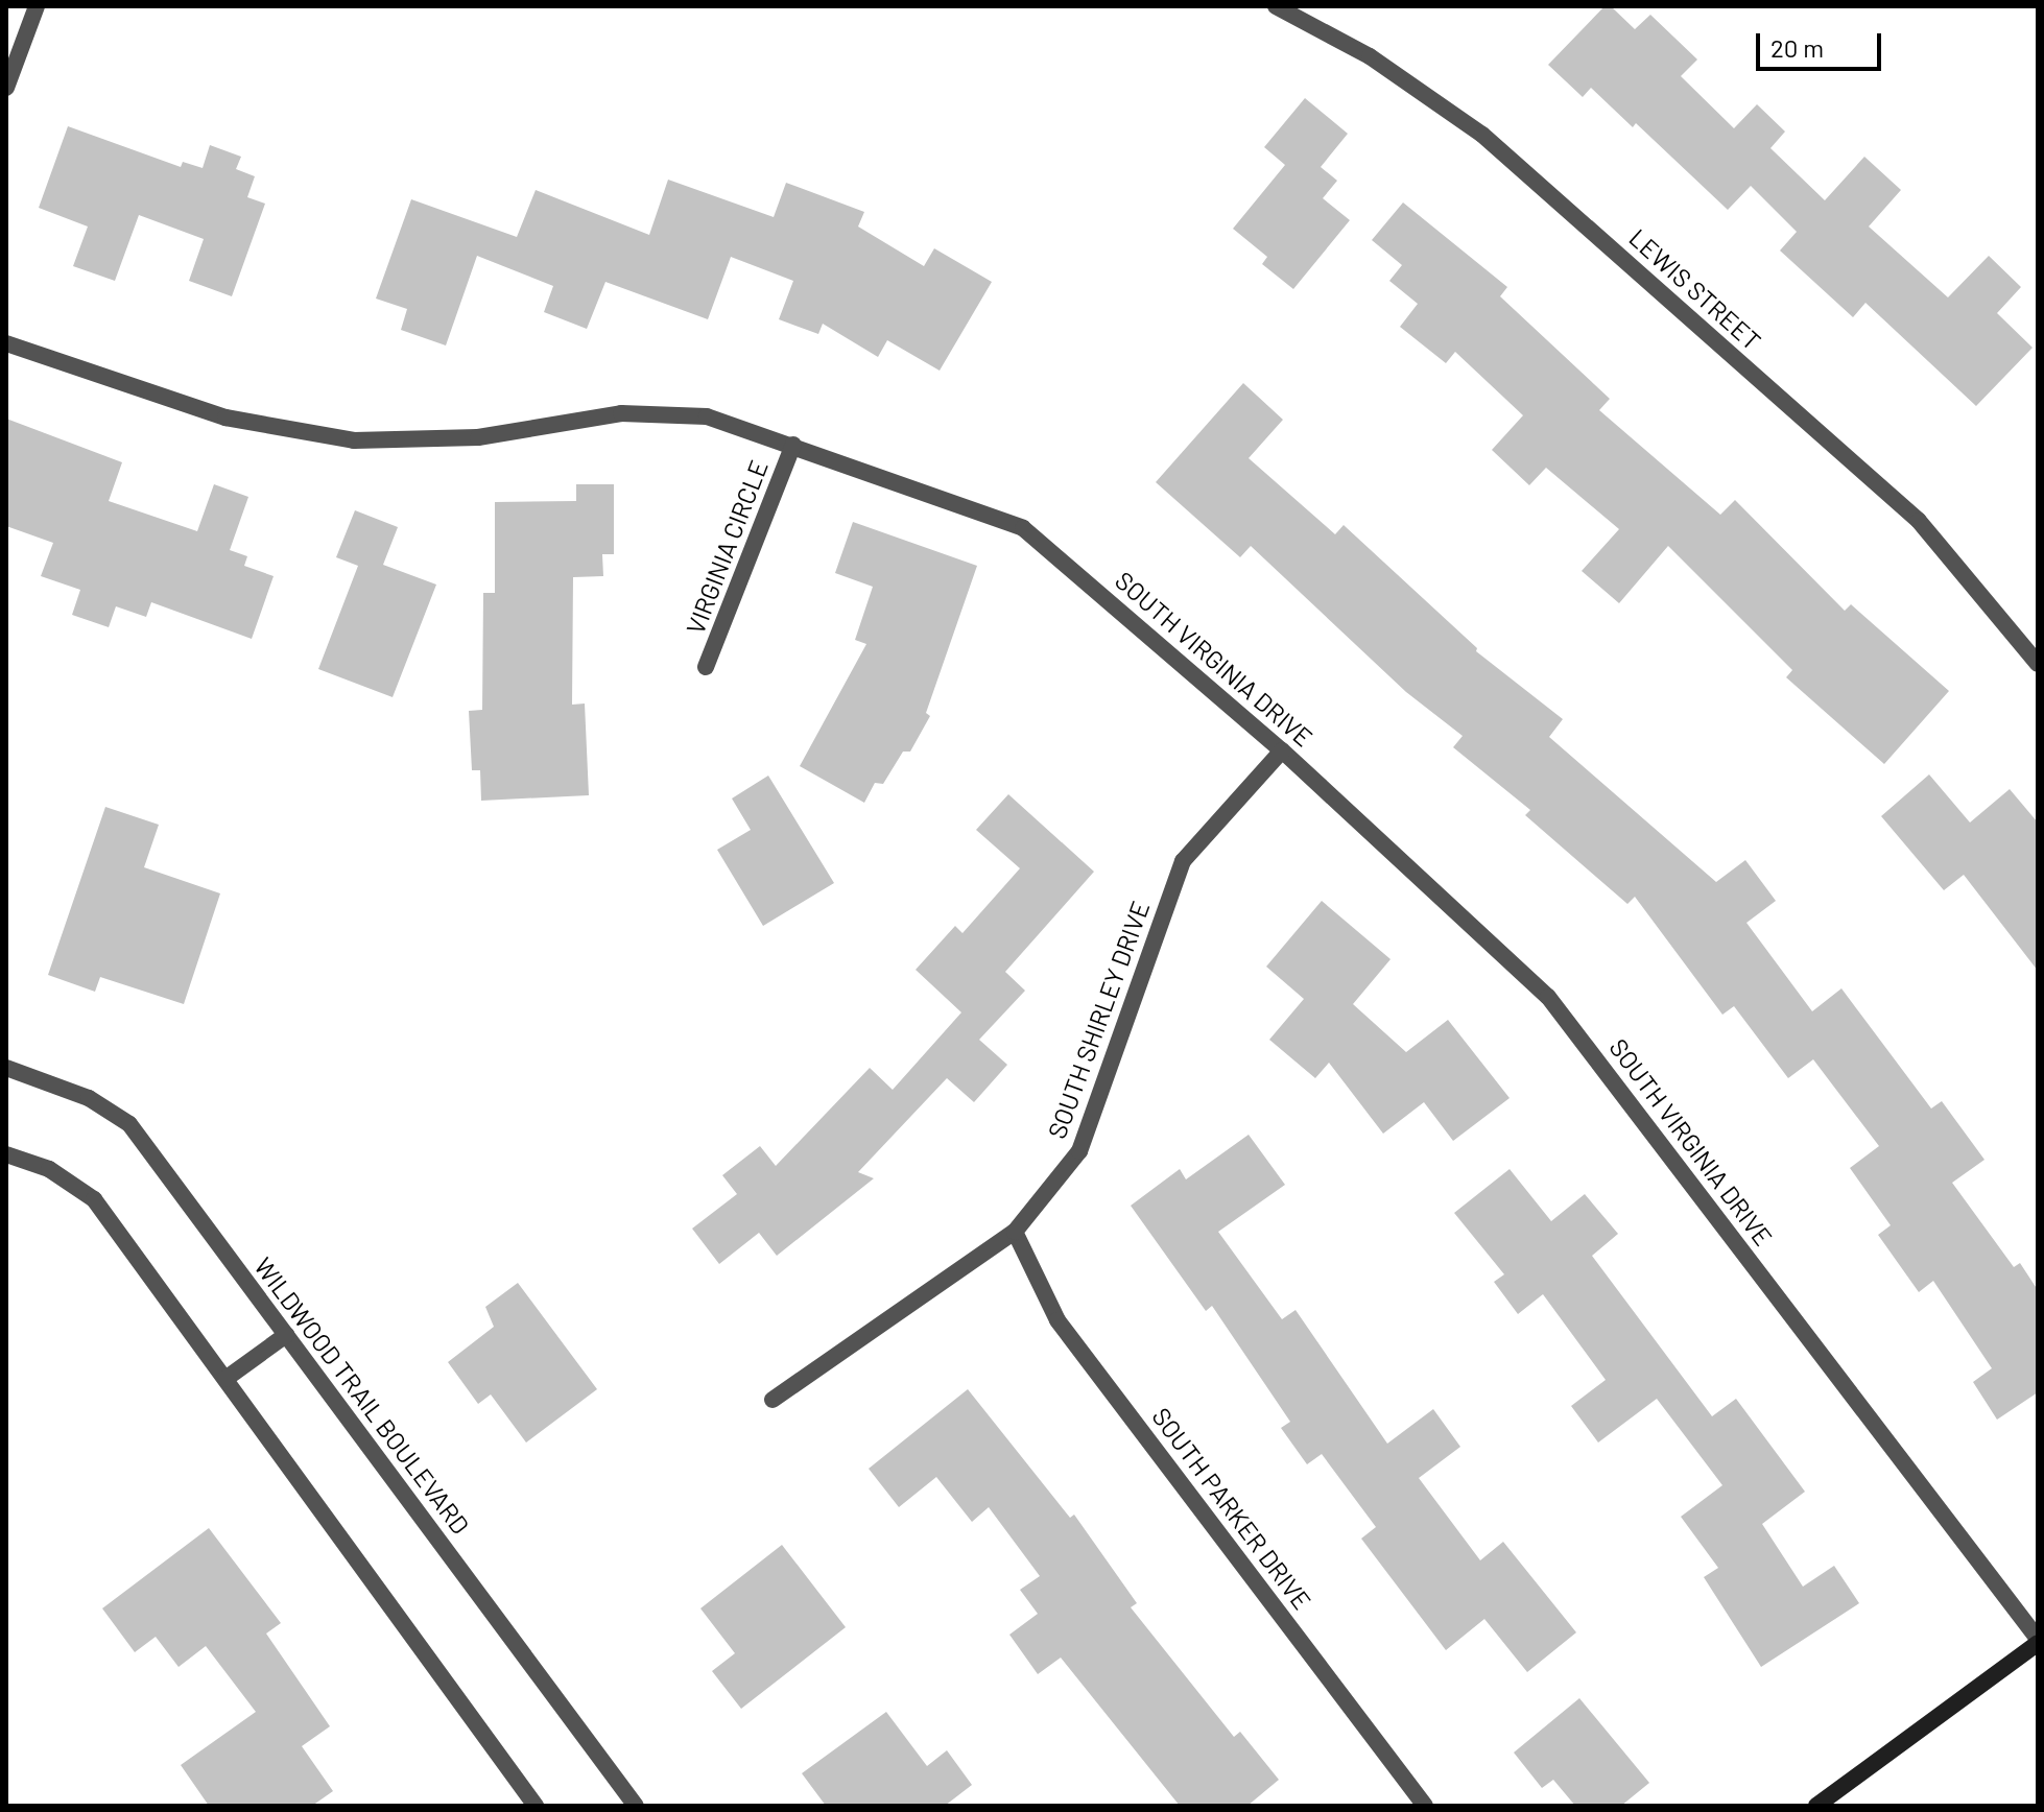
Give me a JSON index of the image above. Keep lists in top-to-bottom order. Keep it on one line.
{"streets":{"street":["LEWIS STREET","VIRGINIA CIRCLE","SOUTH VIRGINIA DRIVE","SOUTH SHIRLEY DRIVE","WILDWOOD TRAIL BOULEVARD","SOUTH PARKER DRIVE"]},"crossings":[["VIRGINIA CIRCLE","SOUTH VIRGINIA DRIVE"],["SOUTH VIRGINIA DRIVE","SOUTH SHIRLEY DRIVE"],["SOUTH SHIRLEY DRIVE","SOUTH PARKER DRIVE"]],"scale_bar":"20 m"}
